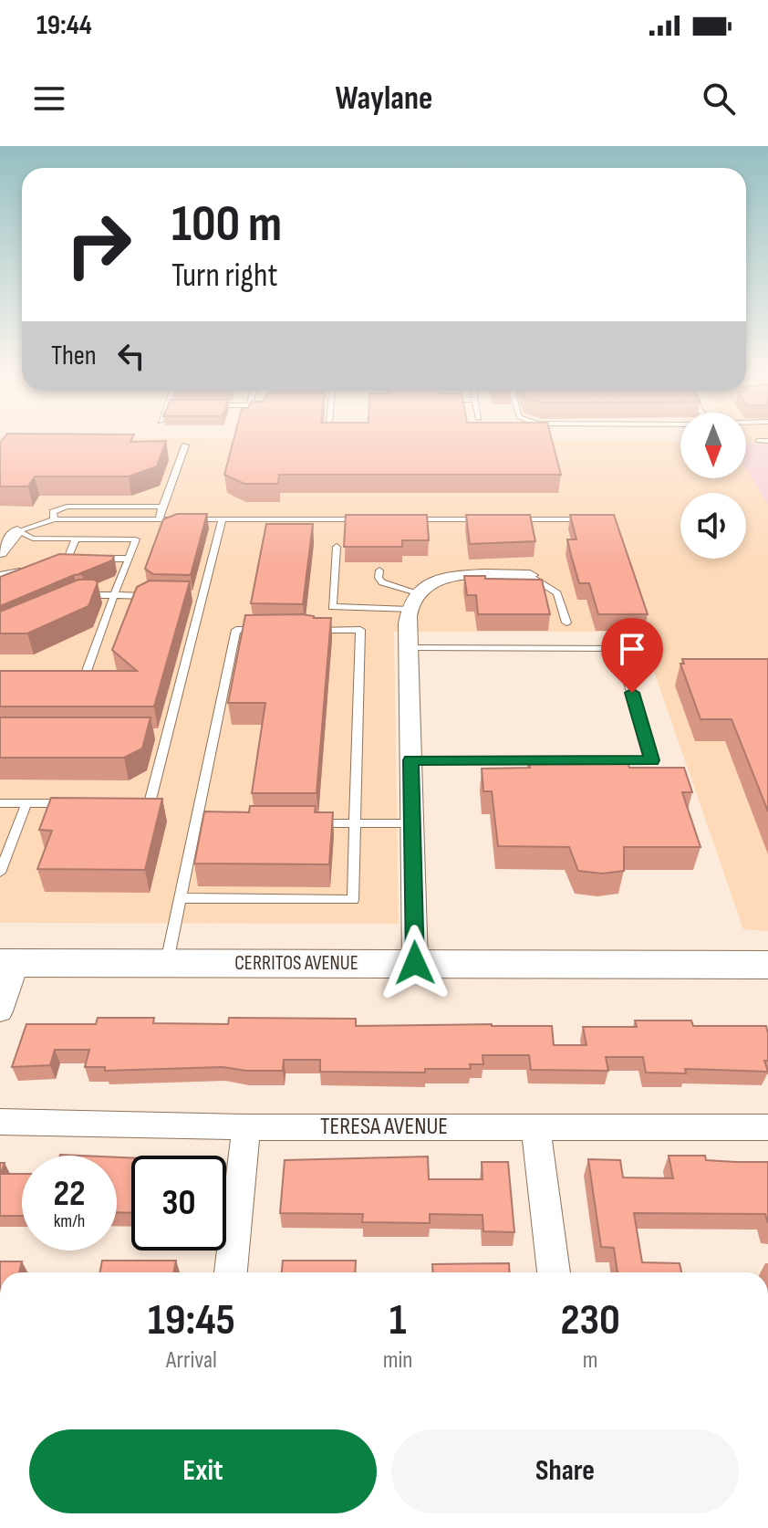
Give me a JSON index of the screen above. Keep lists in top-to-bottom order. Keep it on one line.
{"streets":{"main road":["CERRITOS AVENUE"],"street":["TERESA AVENUE"]},"north":"bottom","page":{"status":"19:44","header":"Waylane","turn":["100 m","Turn right"],"then":"Then","speed":"22 km/h","limit":"30","eta":["19:45","Arrival","1","min","230","m"],"buttons":["Exit","Share"]}}
